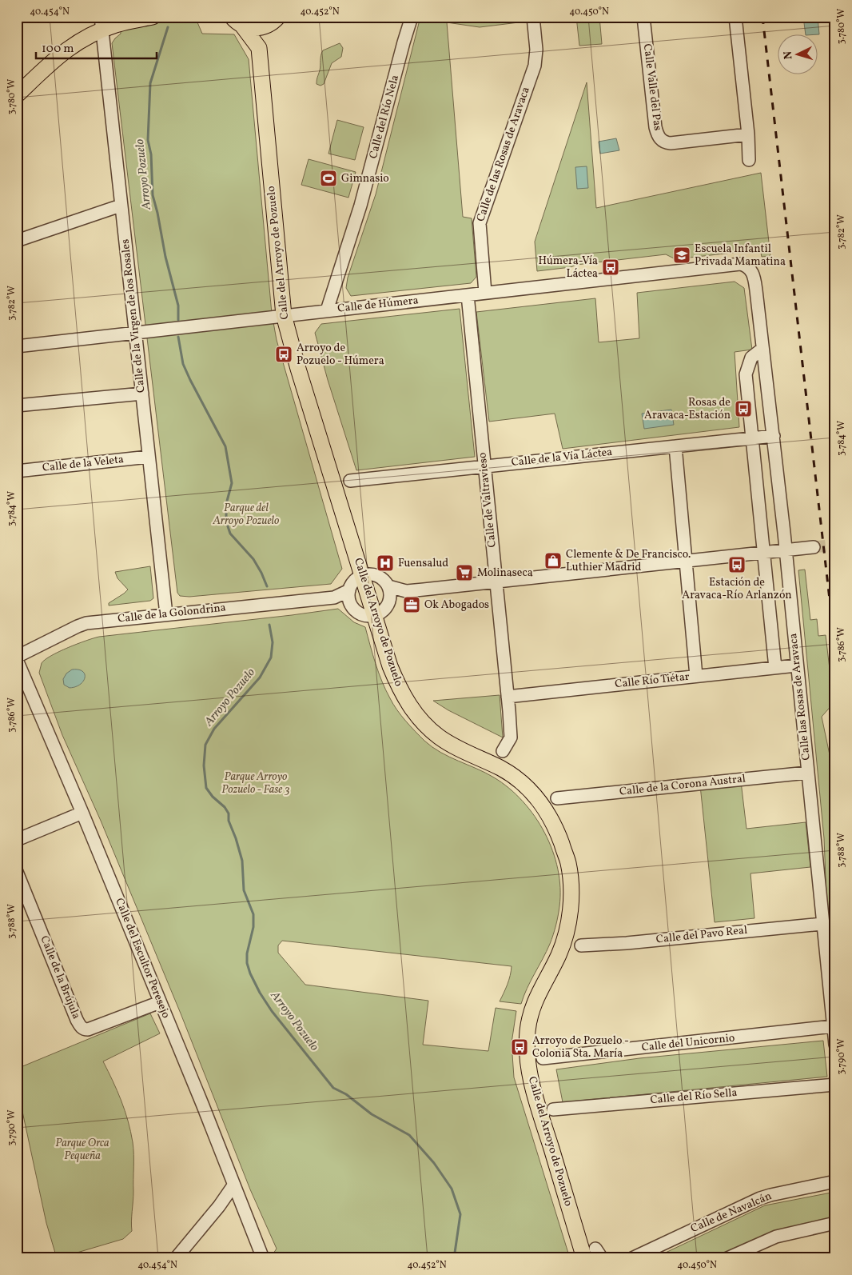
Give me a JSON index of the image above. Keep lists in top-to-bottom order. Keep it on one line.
{"streets":{"main road":["Calle del Arroyo de Pozuelo"],"street":["Calle Valle del Pas","Calle del Río Nela","Calle de las Rosas de Aravaca","Calle de Húmera","Calle de la Virgen de los Rosales","Calle de la Vía Láctea","Calle de la Veleta","Calle de Valtravieso","Calle de la Golondrina","Calle Río Tiétar","Calle las Rosas de Aravaca","Calle de la Corona Austral","Calle del Pavo Real","Calle del Escultor Peresejo","Calle de la Brújula","Calle del Unicornio","Calle del Río Sella","Calle de Navalcán"]},"crossings":[["Calle del Río Nela","Calle de Húmera"],["Calle de las Rosas de Aravaca","Calle de Húmera"],["Calle del Arroyo de Pozuelo","Calle de Húmera"],["Calle del Arroyo de Pozuelo","Calle de la Golondrina"],["Calle de Húmera","Calle de la Virgen de los Rosales"],["Calle de Húmera","Calle de Valtravieso"],["Calle de Húmera","Calle las Rosas de Aravaca"],["Calle de la Virgen de los Rosales","Calle de la Veleta"],["Calle de la Virgen de los Rosales","Calle de la Golondrina"],["Calle de la Vía Láctea","Calle de Valtravieso"],["Calle de la Vía Láctea","Calle las Rosas de Aravaca"],["Calle de Valtravieso","Calle Río Tiétar"],["Calle de la Golondrina","Calle del Escultor Peresejo"],["Calle Río Tiétar","Calle las Rosas de Aravaca"],["Calle las Rosas de Aravaca","Calle de la Corona Austral"],["Calle las Rosas de Aravaca","Calle del Pavo Real"],["Calle las Rosas de Aravaca","Calle del Unicornio"],["Calle del Escultor Peresejo","Calle de la Brújula"]],"water":["Arroyo Pozuelo"],"parks":["Parque del Arroyo Pozuelo","Parque Arroyo Pozuelo - Fase 3","Parque Orca Pequeña"],"places":{"sports":["Gimnasio"],"school or university":["Escuela Infantil Privada Mamatina"],"bus stop":["Húmera-Vía Láctea","Arroyo de Pozuelo - Húmera","Rosas de Aravaca-Estación","Estación de Aravaca-Río Arlanzón","Arroyo de Pozuelo - Colonia Sta. María"],"shop":["Clemente & De Francisco. Luthier Madrid"],"hospital":["Fuensalud"],"supermarket":["Molinaseca"],"office":["Ok Abogados"]},"scale_bar":"100 m","north":"left","coordinates":["40.454°N","40.452°N","40.450°N","3.780°W","3.782°W","3.784°W","3.786°W","3.788°W","3.790°W"]}
